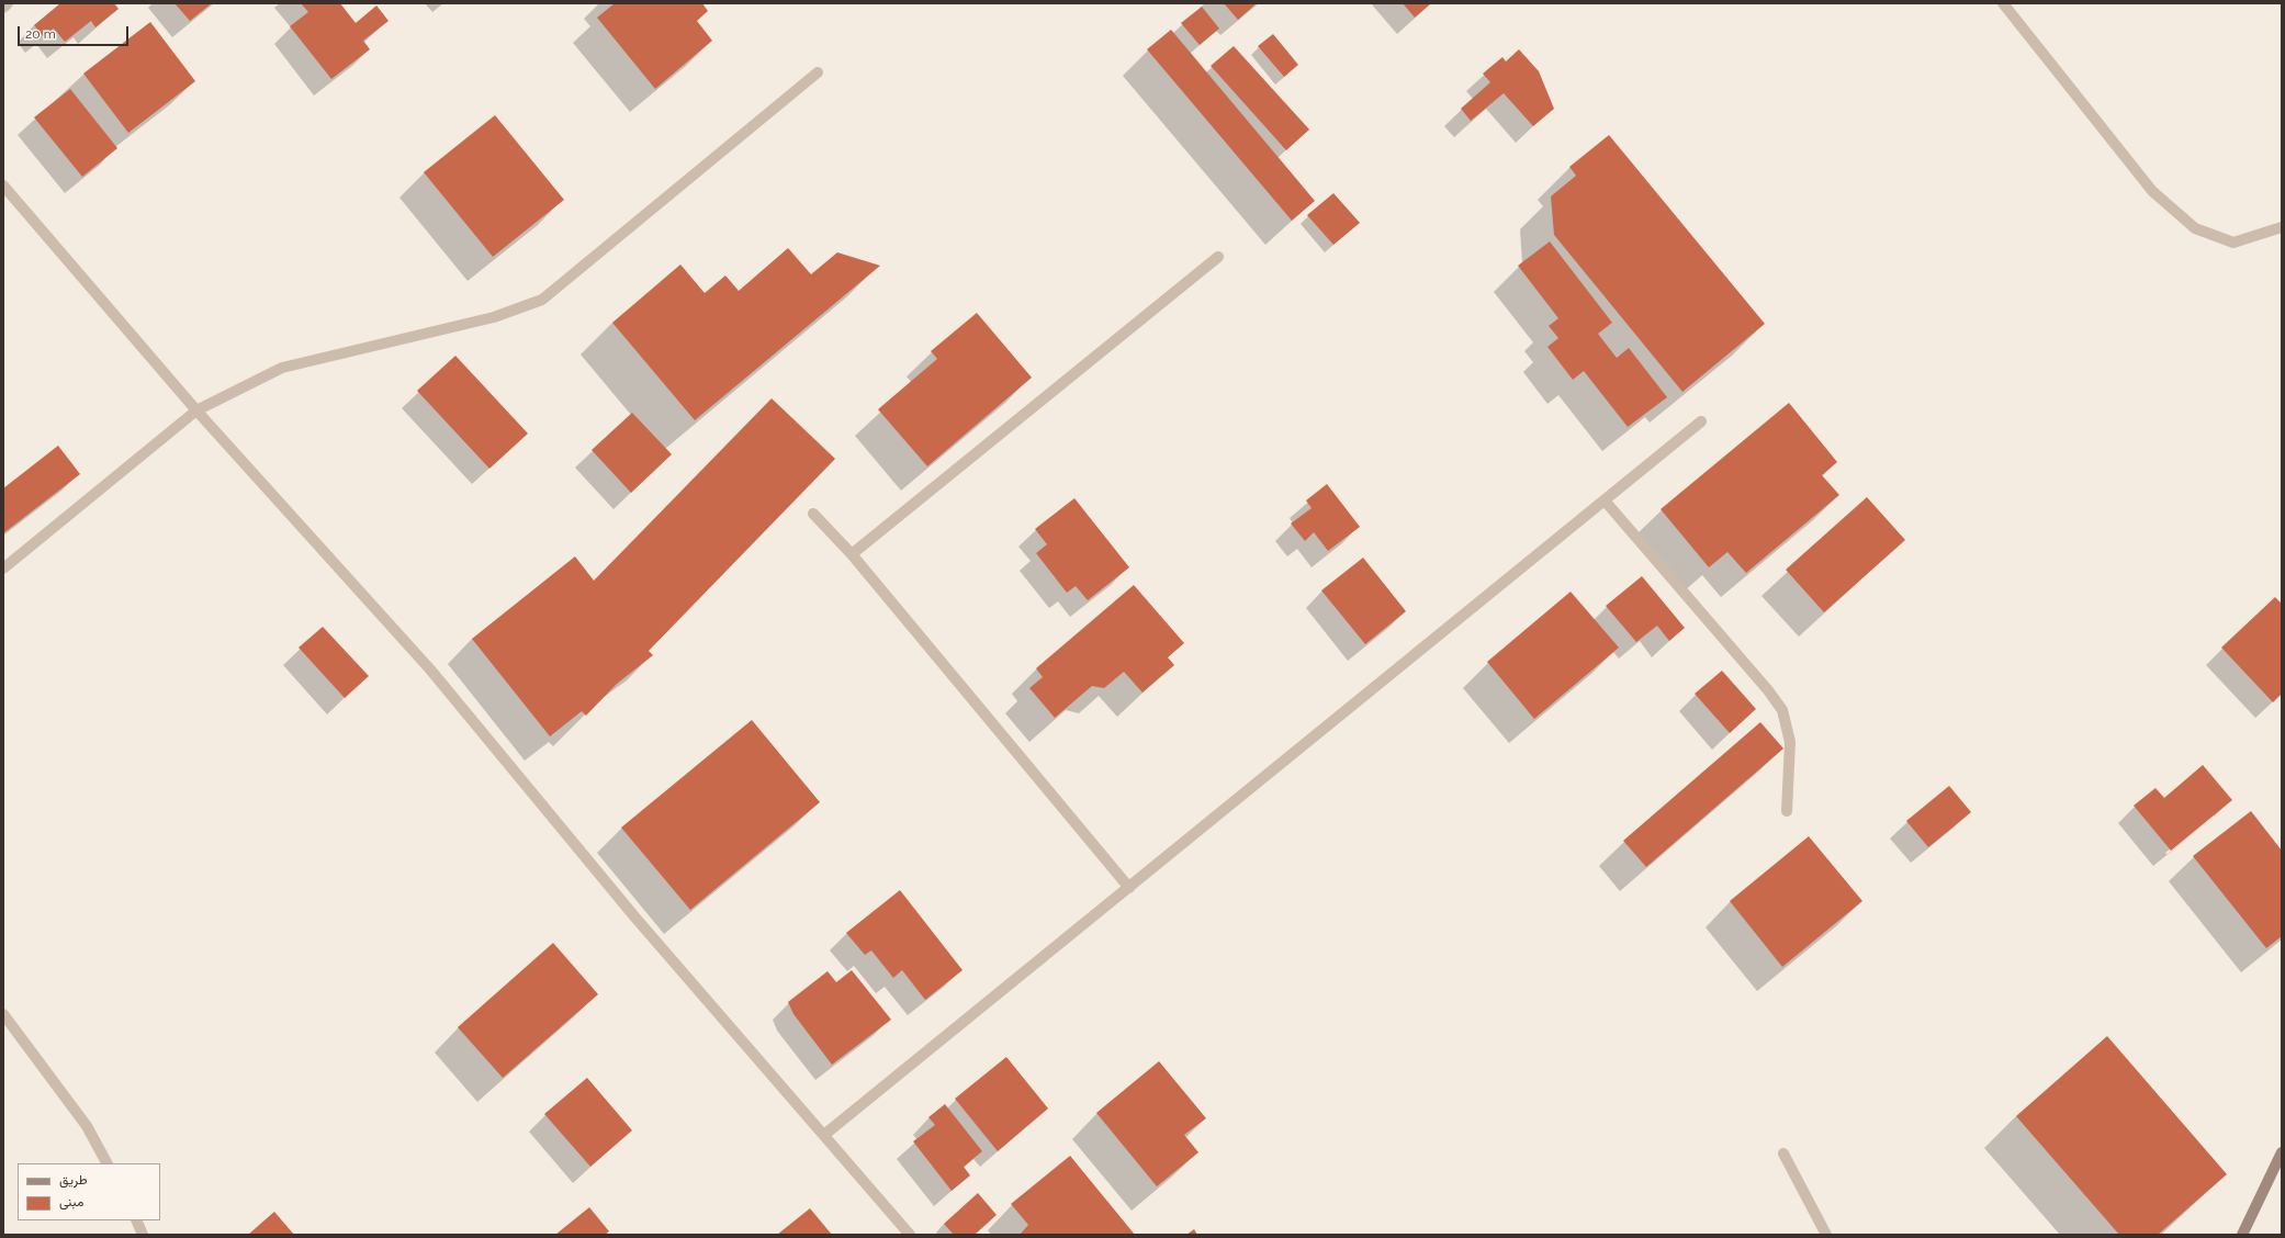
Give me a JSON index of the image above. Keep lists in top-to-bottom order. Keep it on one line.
{"legend":["طريق","مبنى"],"scale_bar":"20 m"}
